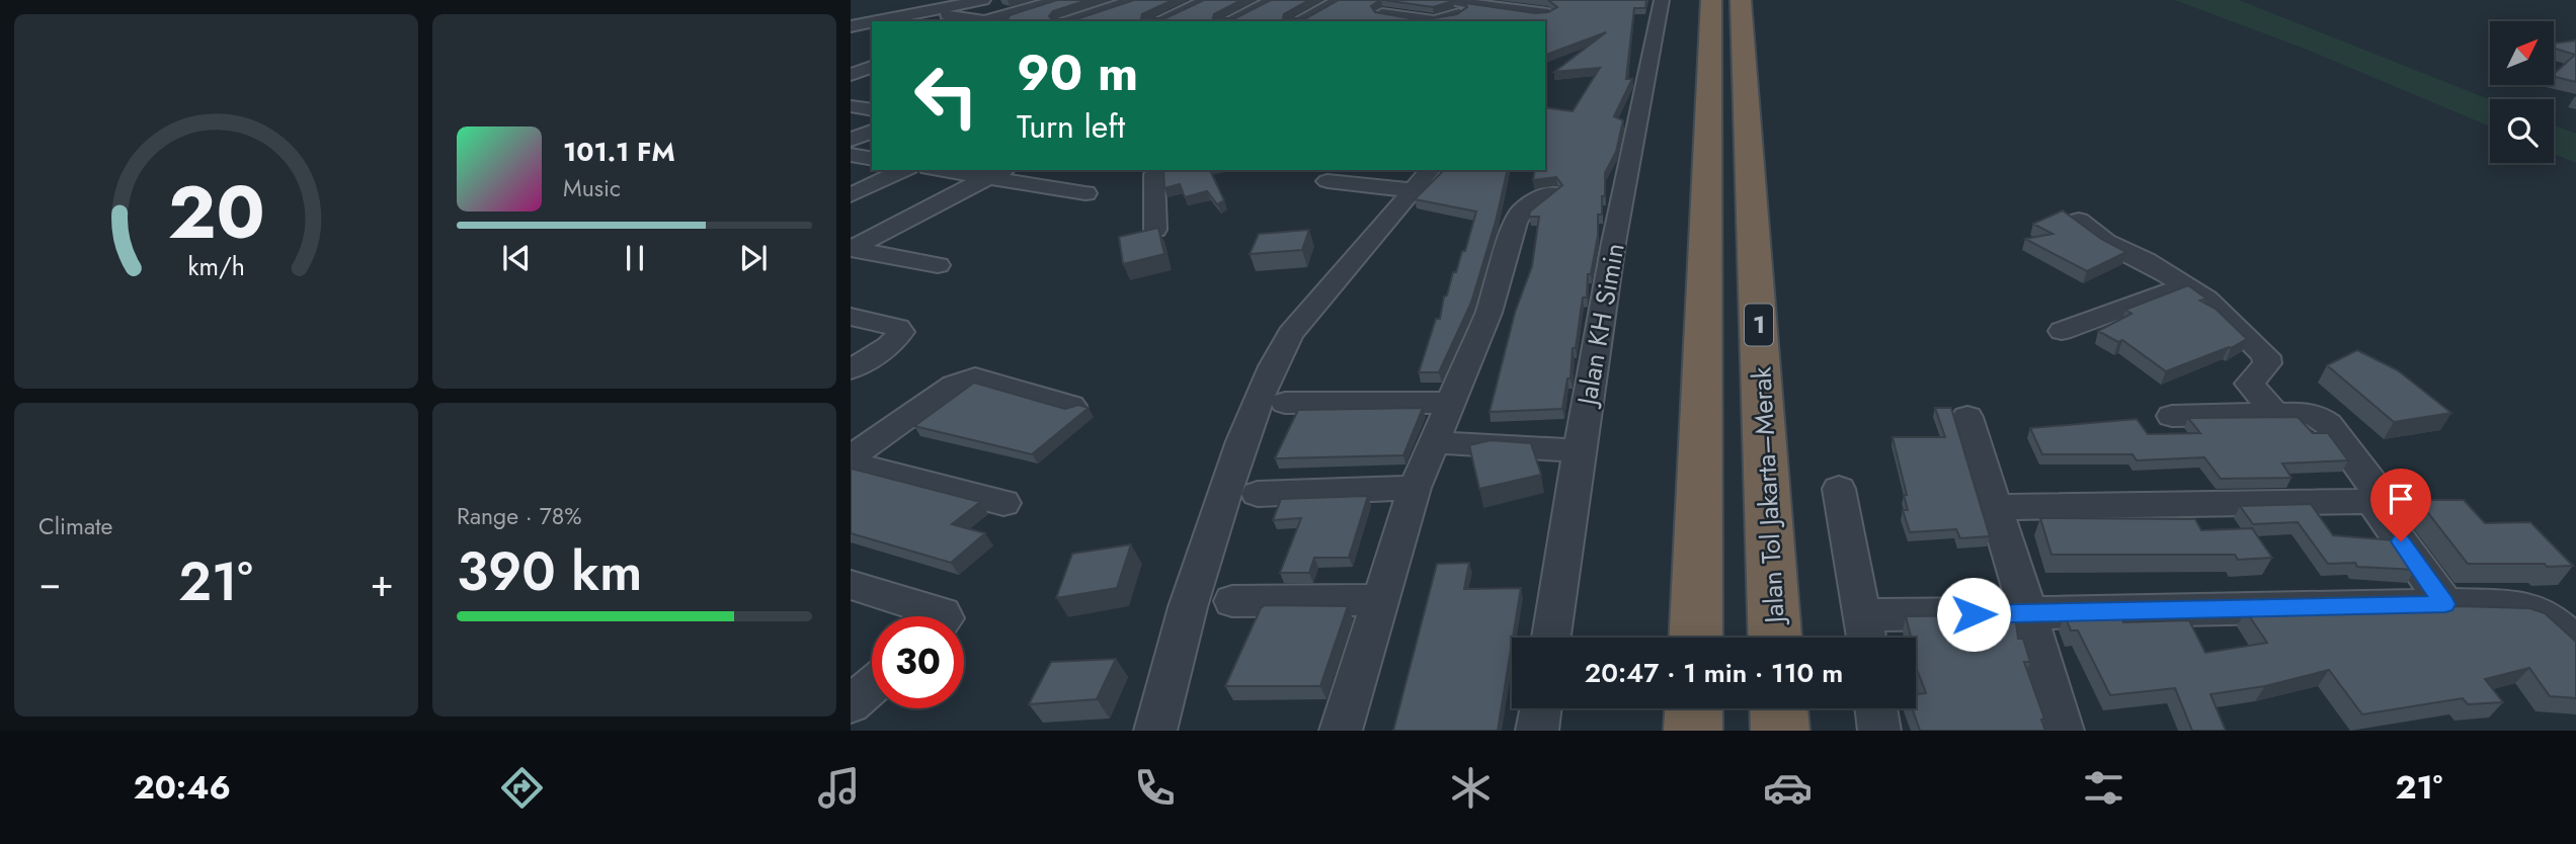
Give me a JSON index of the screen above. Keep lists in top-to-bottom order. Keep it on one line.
{"streets":{"highway":["1","Jalan Tol Jakarta–Merak"],"street":["Jalan KH Simin"]},"north":"top right","page":{"turn":["90 m","Turn left"],"song":["101.1 FM","Music"],"tile":["Climate",["Range · 78%","390 km"]],"heat":["−","21°","+"],"limit":"30","trip":"20:47 · 1 min · 110 m","tabs":["20:46","21°"],"gauge":["20","km/h"]}}
